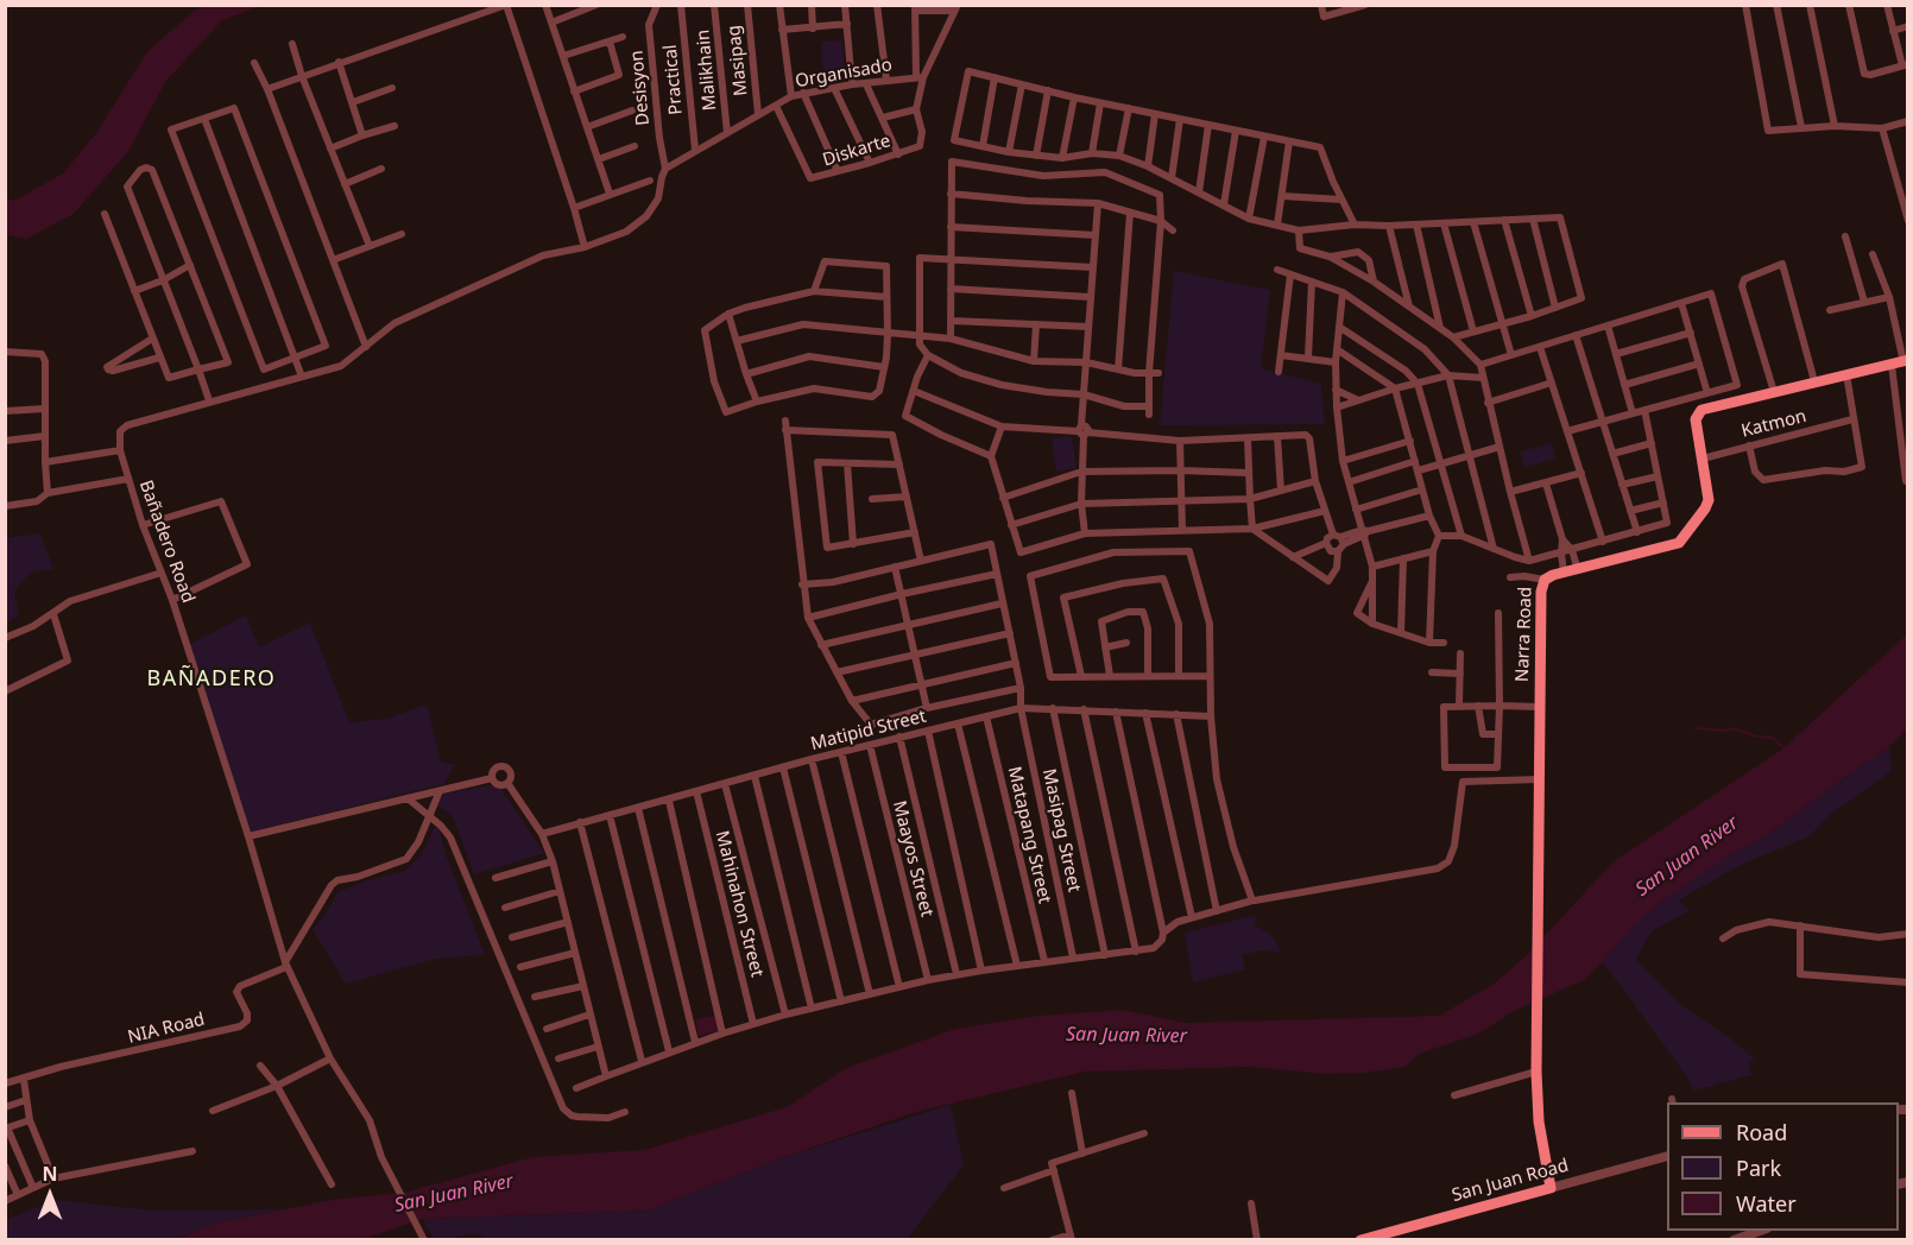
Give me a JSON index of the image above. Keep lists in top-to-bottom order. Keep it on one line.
{"streets":{"main road":["Narra Road","San Juan Road"],"street":["Masipag","Malikhain","Organisado","Practical","Desisyon","Diskarte","Katmon","Bañadero Road","Matipid Street","Masipag Street","Matapang Street","Maayos Street","Mahinahon Street","NIA Road"]},"crossings":[["Masipag","Organisado"],["Malikhain","Organisado"],["Organisado","Practical"],["Organisado","Desisyon"],["Organisado","Diskarte"],["Katmon","Narra Road"],["Bañadero Road","NIA Road"],["Narra Road","San Juan Road"],["Matipid Street","Masipag Street"],["Matipid Street","Matapang Street"],["Matipid Street","Maayos Street"],["Matipid Street","Mahinahon Street"]],"districts":["BAÑADERO"],"water":["San Juan River"],"legend":["Road","Park","Water"],"north":"top"}
